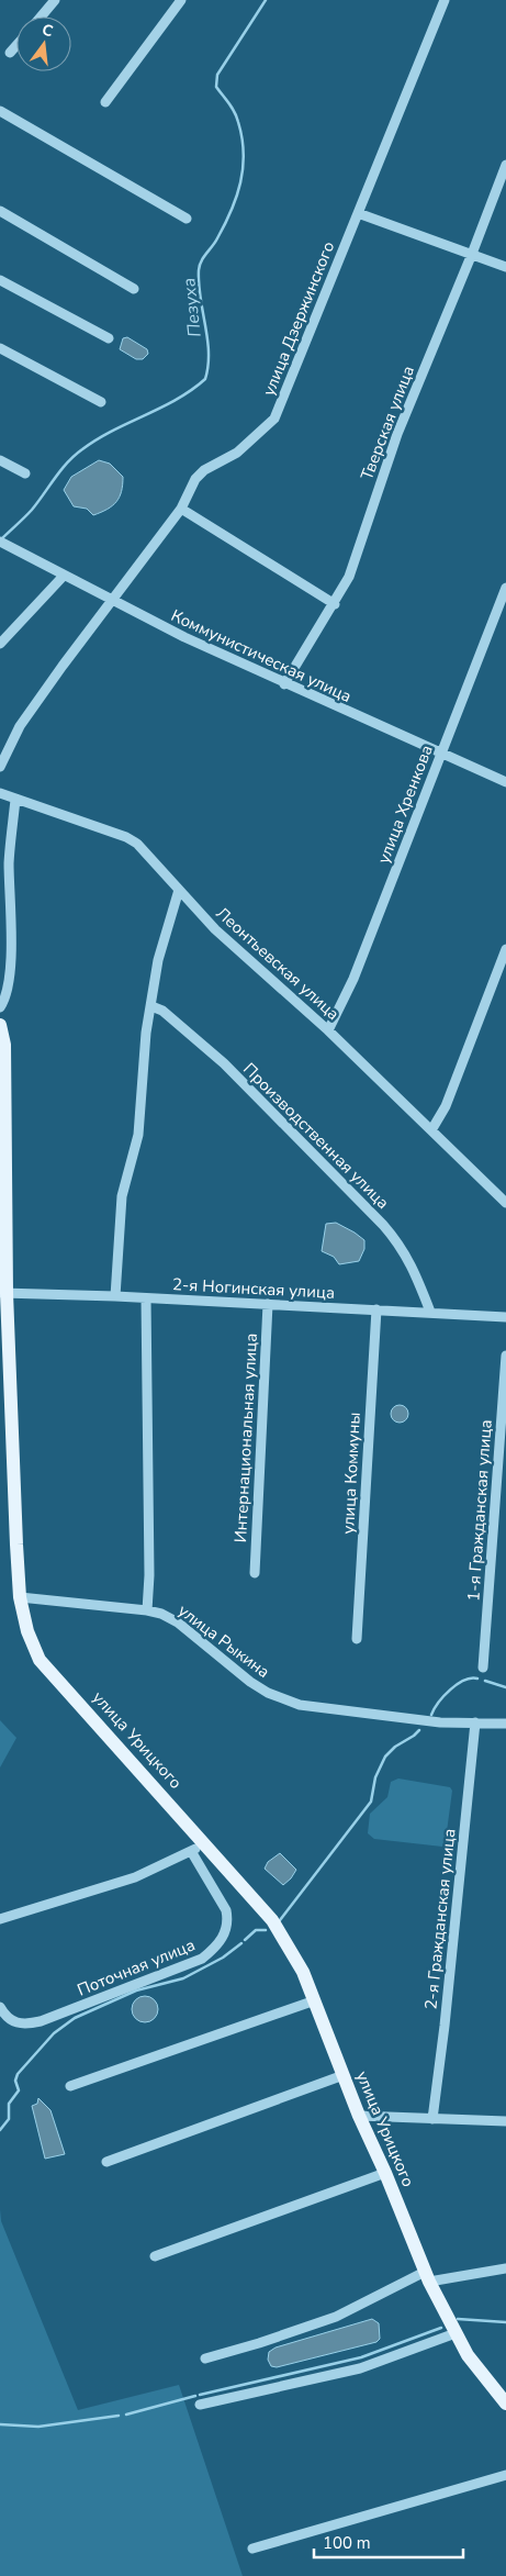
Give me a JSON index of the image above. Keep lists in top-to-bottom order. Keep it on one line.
{"streets":{"main road":["улица Урицкого"],"street":["улица Дзержинского","Тверская улица","Коммунистическая улица","улица Хренкова","Леонтьевская улица","Производственная улица","2-я Ногинская улица","Интернациональная улица","улица Коммуны","1-я Гражданская улица","улица Рыкина","2-я Гражданская улица","Поточная улица"]},"crossings":[["улица Дзержинского","Коммунистическая улица"],["Тверская улица","Коммунистическая улица"],["Коммунистическая улица","улица Хренкова"],["улица Хренкова","Леонтьевская улица"],["Производственная улица","2-я Ногинская улица"],["2-я Ногинская улица","Интернациональная улица"],["2-я Ногинская улица","улица Коммуны"],["2-я Ногинская улица","улица Урицкого"],["улица Рыкина","улица Урицкого"],["улица Рыкина","2-я Гражданская улица"]],"water":["Пезуха"],"scale_bar":"100 m","north":"top"}
